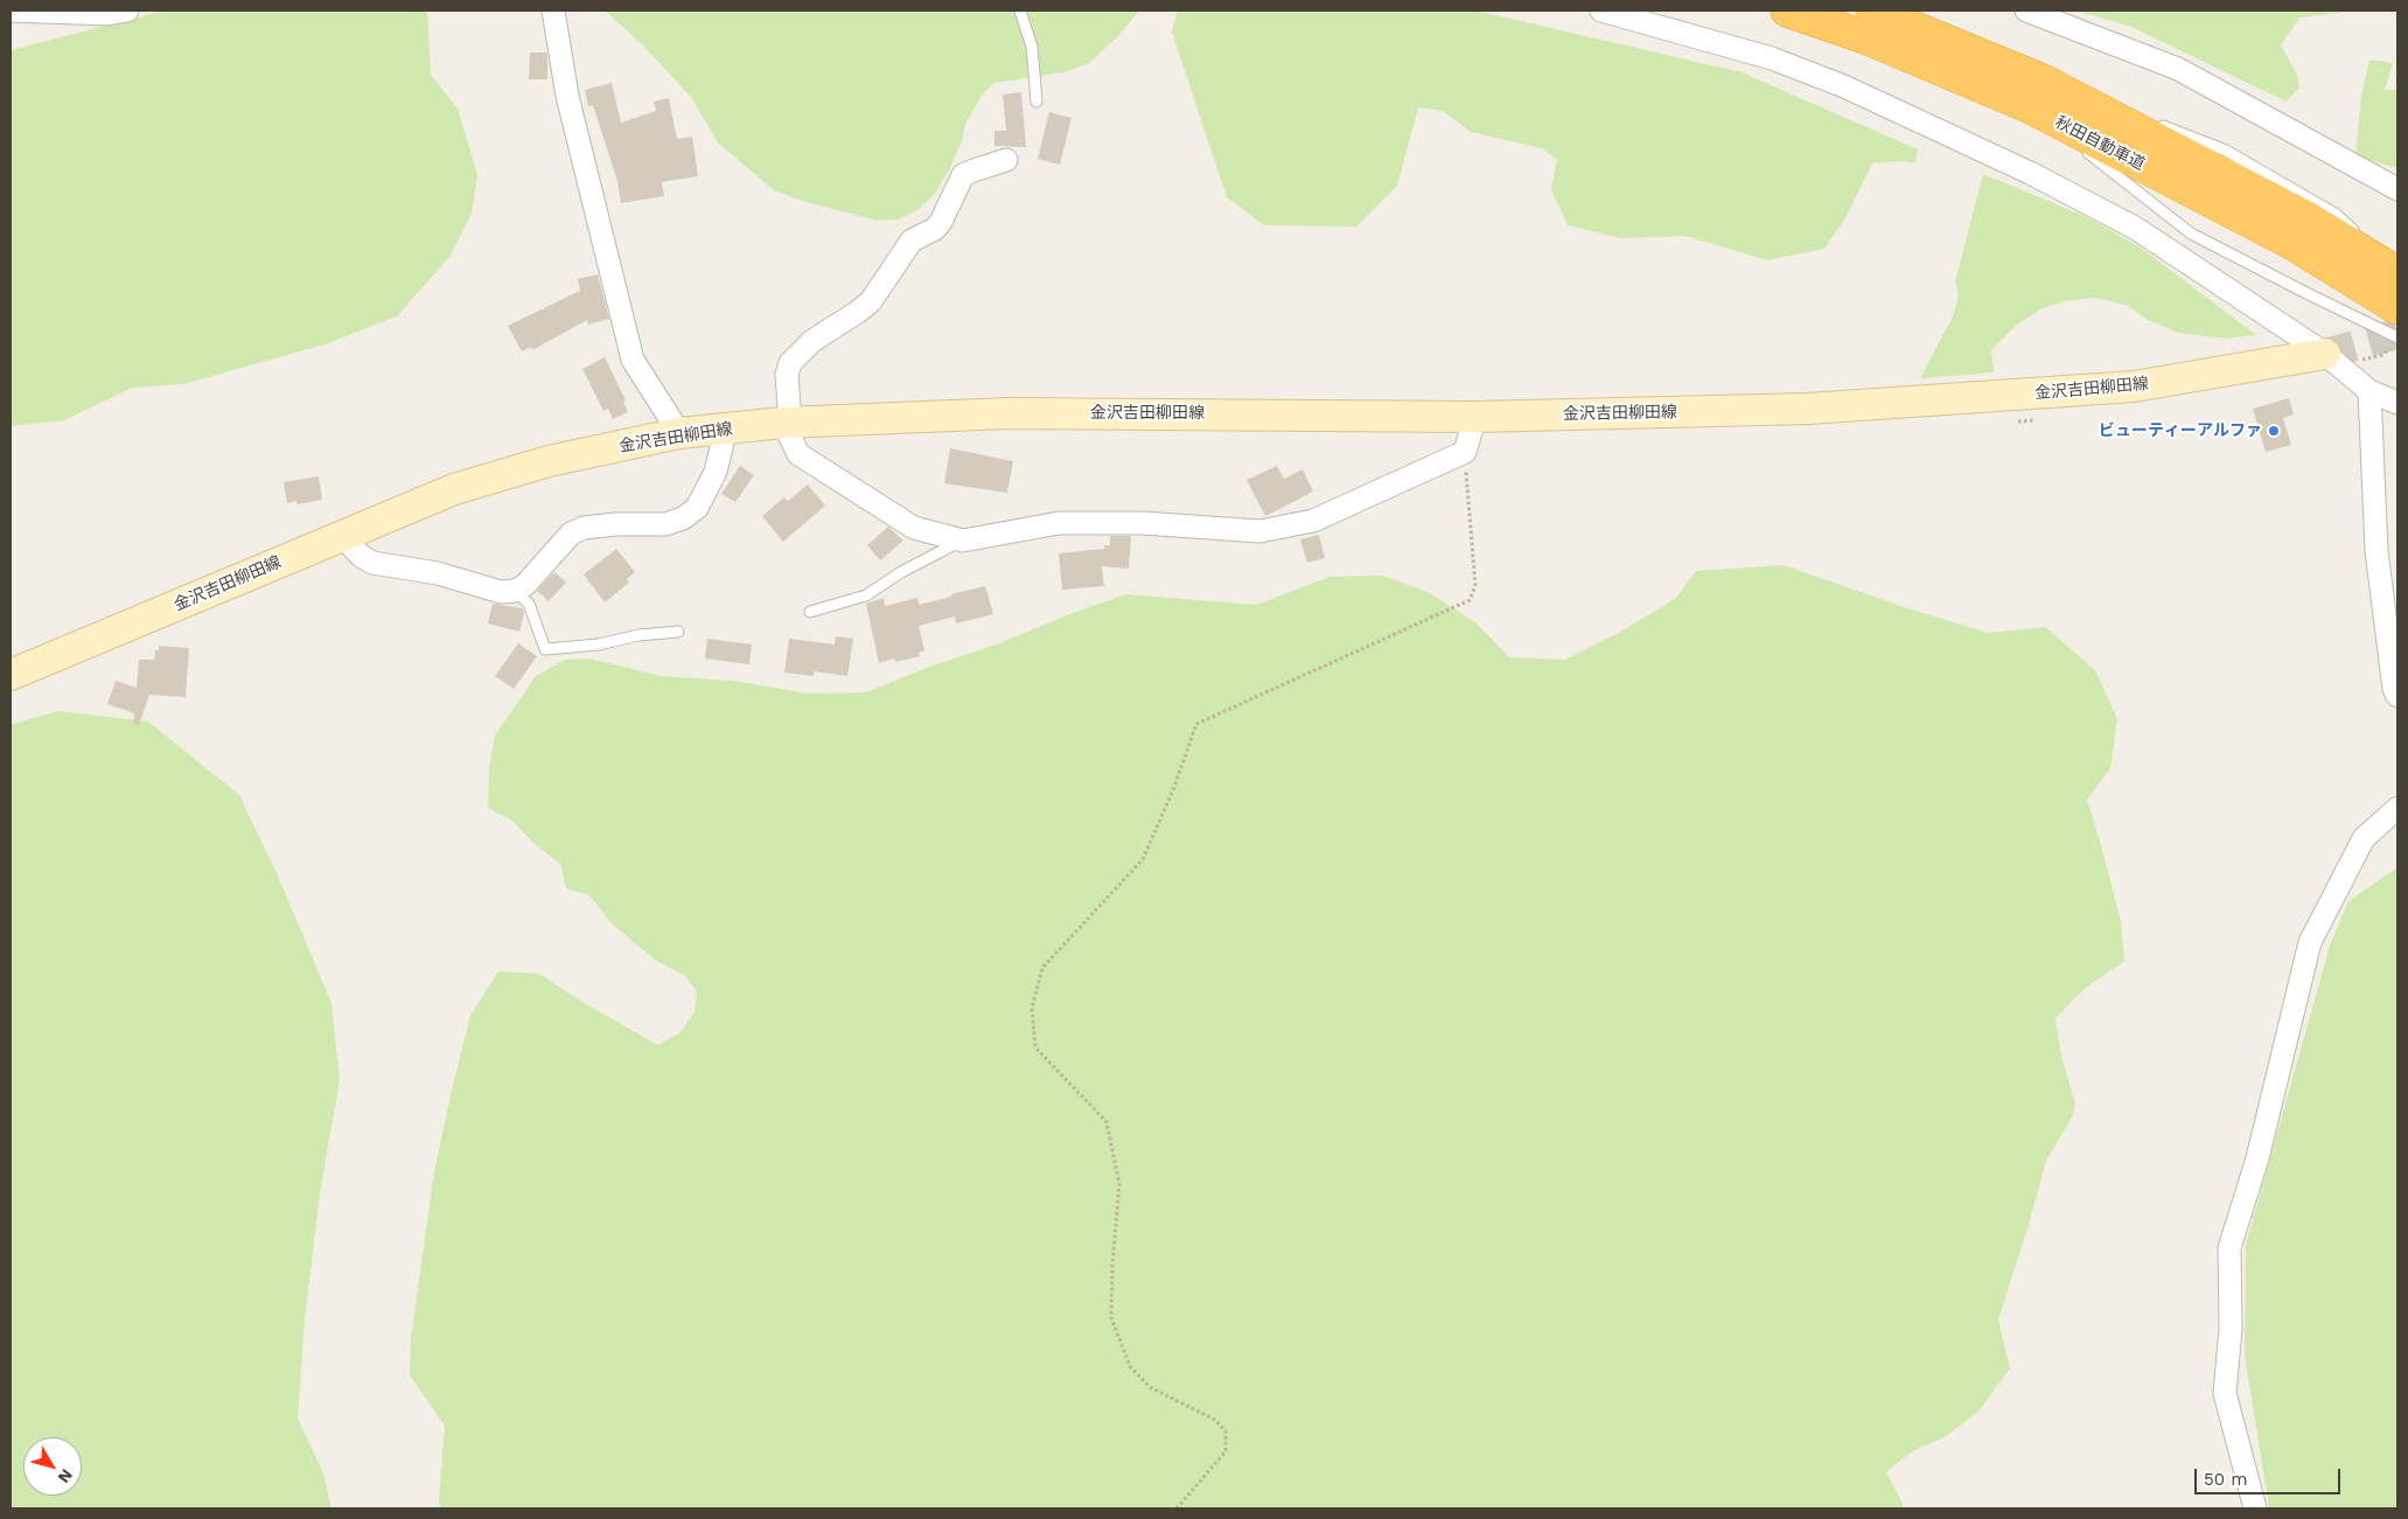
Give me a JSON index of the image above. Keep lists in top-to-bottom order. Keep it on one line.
{"streets":{"highway":["秋田自動車道"],"main road":["金沢吉田柳田線"]},"places":["ビューティーアルファ"],"scale_bar":"50 m","north":"bottom right"}
